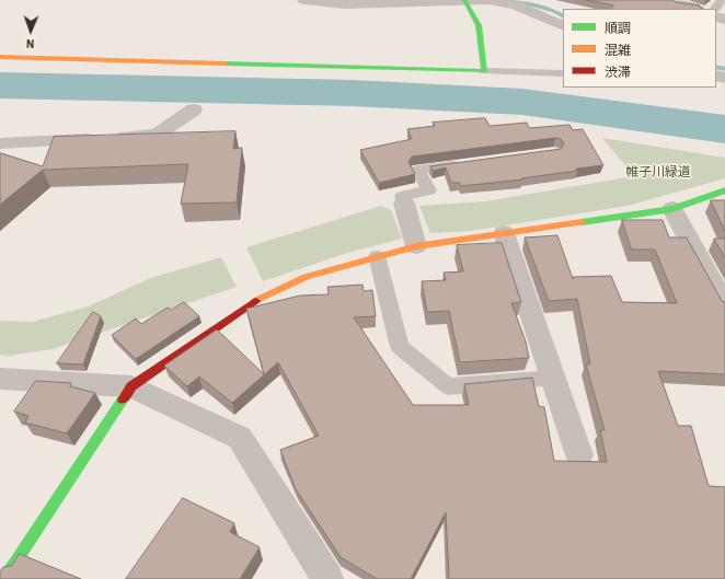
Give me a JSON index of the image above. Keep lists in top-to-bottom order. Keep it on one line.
{"parks":["帷子川緑道"],"legend":["順調","混雑","渋滞"],"north":"bottom"}
